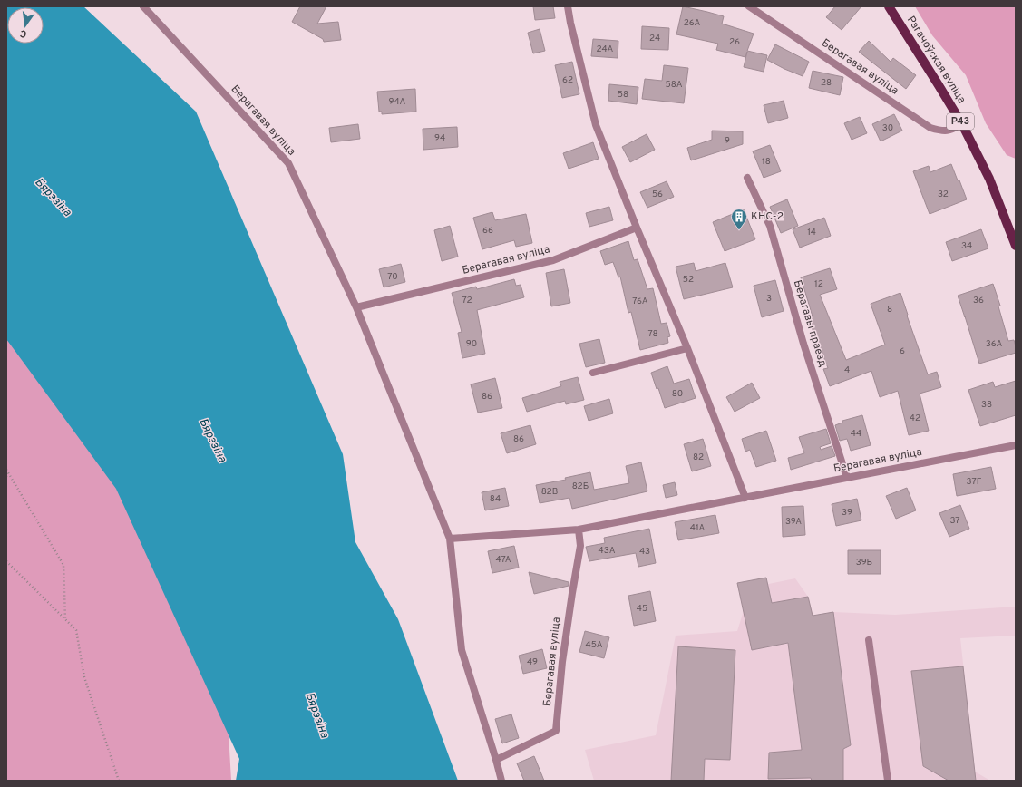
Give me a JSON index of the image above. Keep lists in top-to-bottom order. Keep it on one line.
{"streets":{"main road":["Рагачоўская вуліца","Р43"],"street":["Берагавая вуліца","Берагавы праезд"]},"crossings":[["Рагачоўская вуліца","Берагавая вуліца"],["Берагавая вуліца","Берагавы праезд"]],"water":["Бярэзіна"],"places":{"building":["КНС-2"]},"house_numbers":["26А","24","26","24А","62","28","58А","58","94А","30","94","9","18","56","32","66","14","34","70","52","12","3","72","36","76А","8","78","90","36А","6","4","80","86","38","42","44","86","82","37Г","82Б","82В","84","39","37","39А","41А","43А","43","47А","39Б","45","45А","49"],"north":"bottom"}
